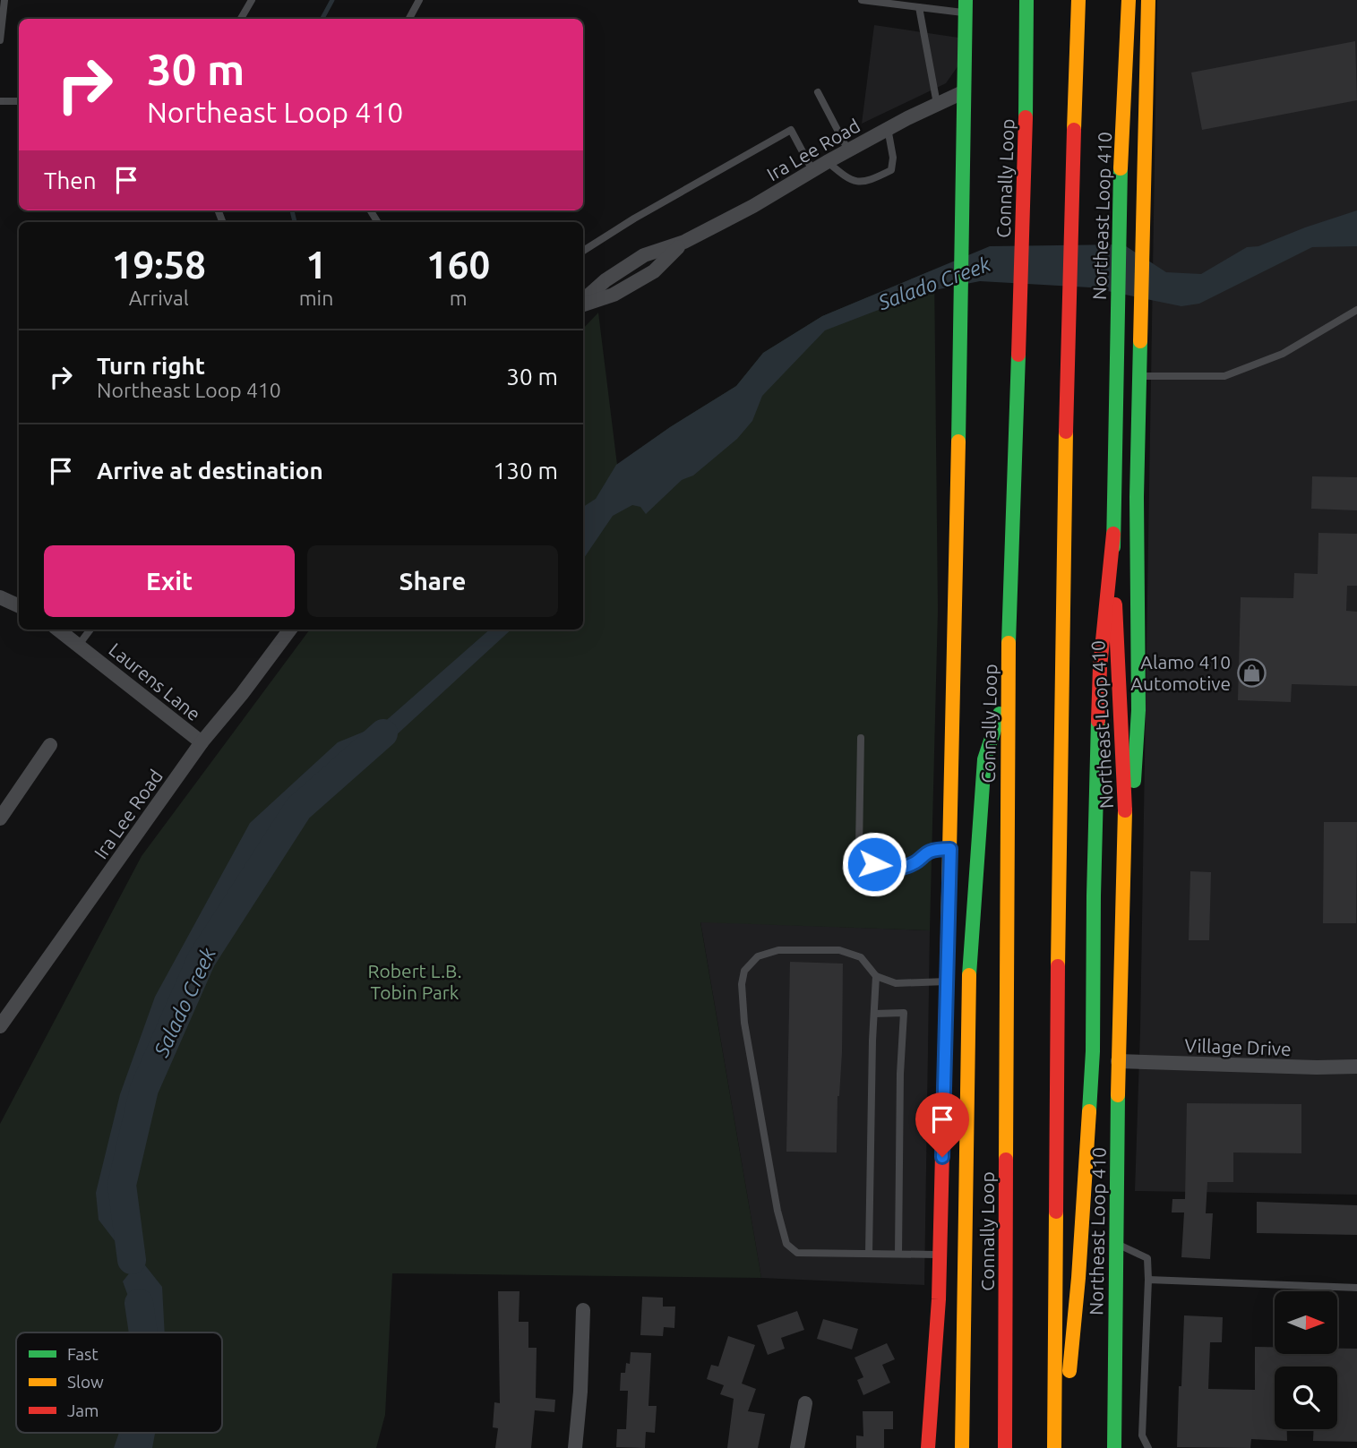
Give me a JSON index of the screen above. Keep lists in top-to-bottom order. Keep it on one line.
{"streets":{"main road":["Connally Loop","Northeast Loop 410"],"street":["Ira Lee Road","Laurens Lane","Village Drive"]},"crossings":[["Ira Lee Road","Laurens Lane"],["Northeast Loop 410","Village Drive"]],"water":["Salado Creek"],"parks":["Robert L.B. Tobin Park"],"places":{"shop":["Alamo 410 Automotive"]},"legend":["Fast","Slow","Jam"],"north":"right","page":{"turn":["30 m","Northeast Loop 410"],"then":"Then","eta":["19:58","Arrival","1","min","160","m"],"list":[{"name":"Turn right","note":"Northeast Loop 410","value":"30 m"},{"name":"Arrive at destination","value":"130 m"}],"buttons":["Exit","Share"]}}
